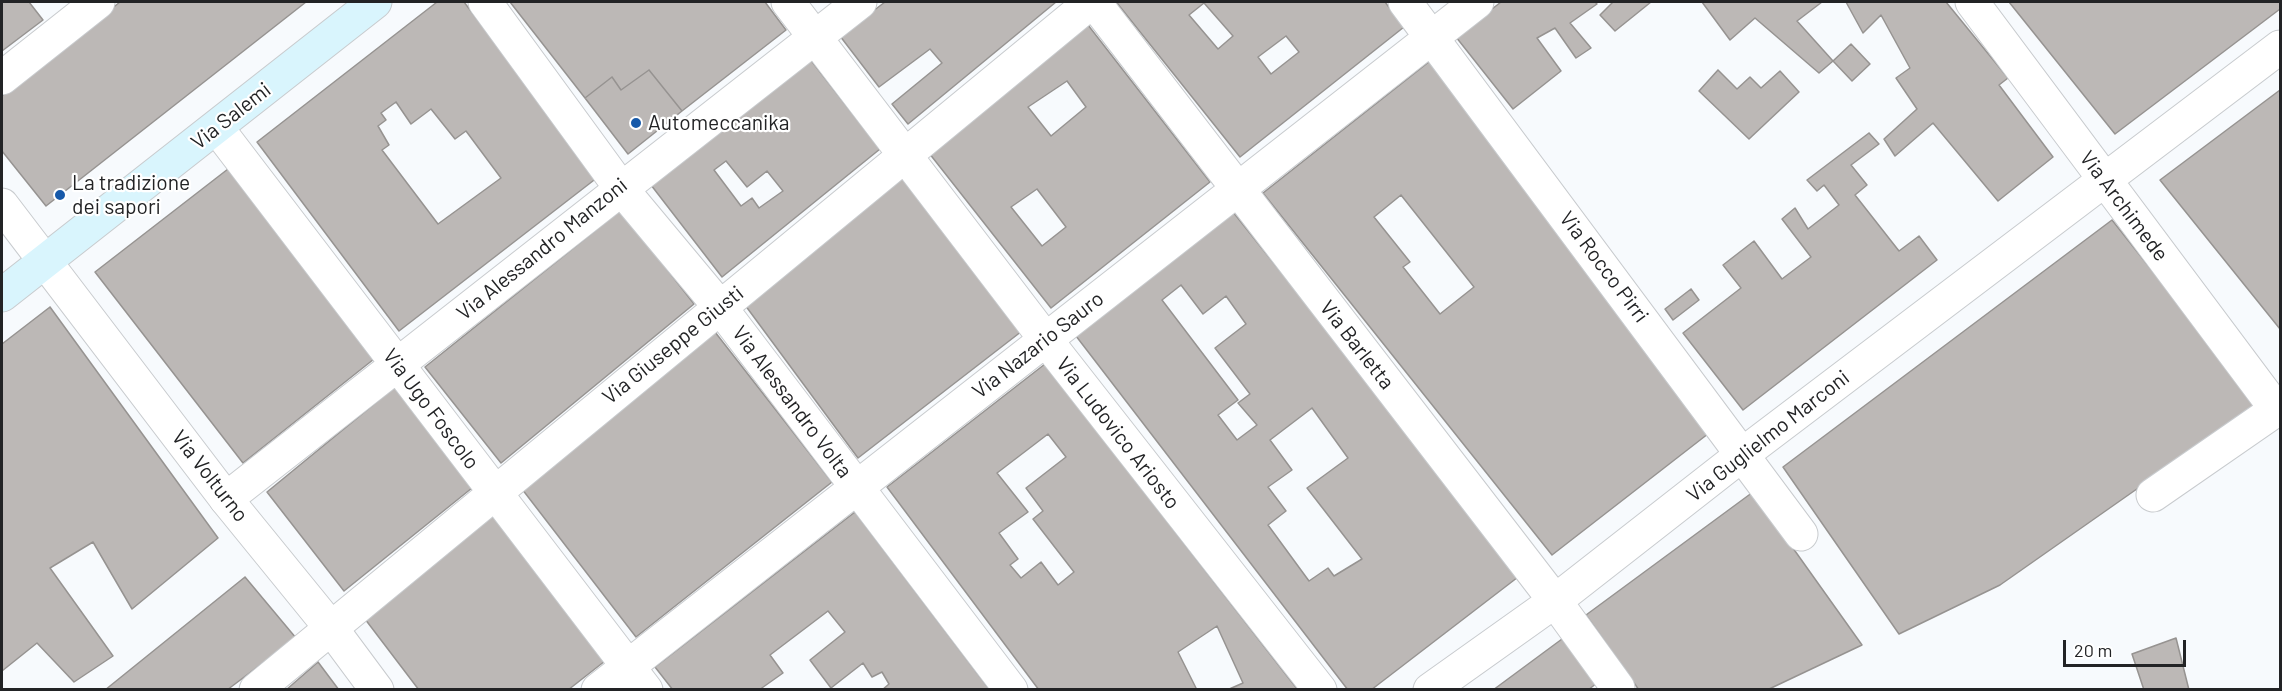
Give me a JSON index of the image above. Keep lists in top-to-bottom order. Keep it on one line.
{"streets":{"main road":["Via Salemi"],"street":["Via Archimede","Via Alessandro Manzoni","Via Rocco Pirri","Via Giuseppe Giusti","Via Nazario Sauro","Via Barletta","Via Alessandro Volta","Via Ugo Foscolo","Via Ludovico Ariosto","Via Guglielmo Marconi","Via Volturno"]},"crossings":[["Via Salemi","Via Ugo Foscolo"],["Via Salemi","Via Volturno"],["Via Archimede","Via Guglielmo Marconi"],["Via Alessandro Manzoni","Via Alessandro Volta"],["Via Alessandro Manzoni","Via Ugo Foscolo"],["Via Alessandro Manzoni","Via Ludovico Ariosto"],["Via Alessandro Manzoni","Via Volturno"],["Via Rocco Pirri","Via Nazario Sauro"],["Via Rocco Pirri","Via Guglielmo Marconi"],["Via Giuseppe Giusti","Via Barletta"],["Via Giuseppe Giusti","Via Alessandro Volta"],["Via Giuseppe Giusti","Via Ugo Foscolo"],["Via Giuseppe Giusti","Via Ludovico Ariosto"],["Via Giuseppe Giusti","Via Volturno"],["Via Nazario Sauro","Via Barletta"],["Via Nazario Sauro","Via Alessandro Volta"],["Via Nazario Sauro","Via Ugo Foscolo"],["Via Nazario Sauro","Via Ludovico Ariosto"],["Via Barletta","Via Guglielmo Marconi"]],"places":["Automeccanika","La tradizione dei sapori"],"scale_bar":"20 m"}
